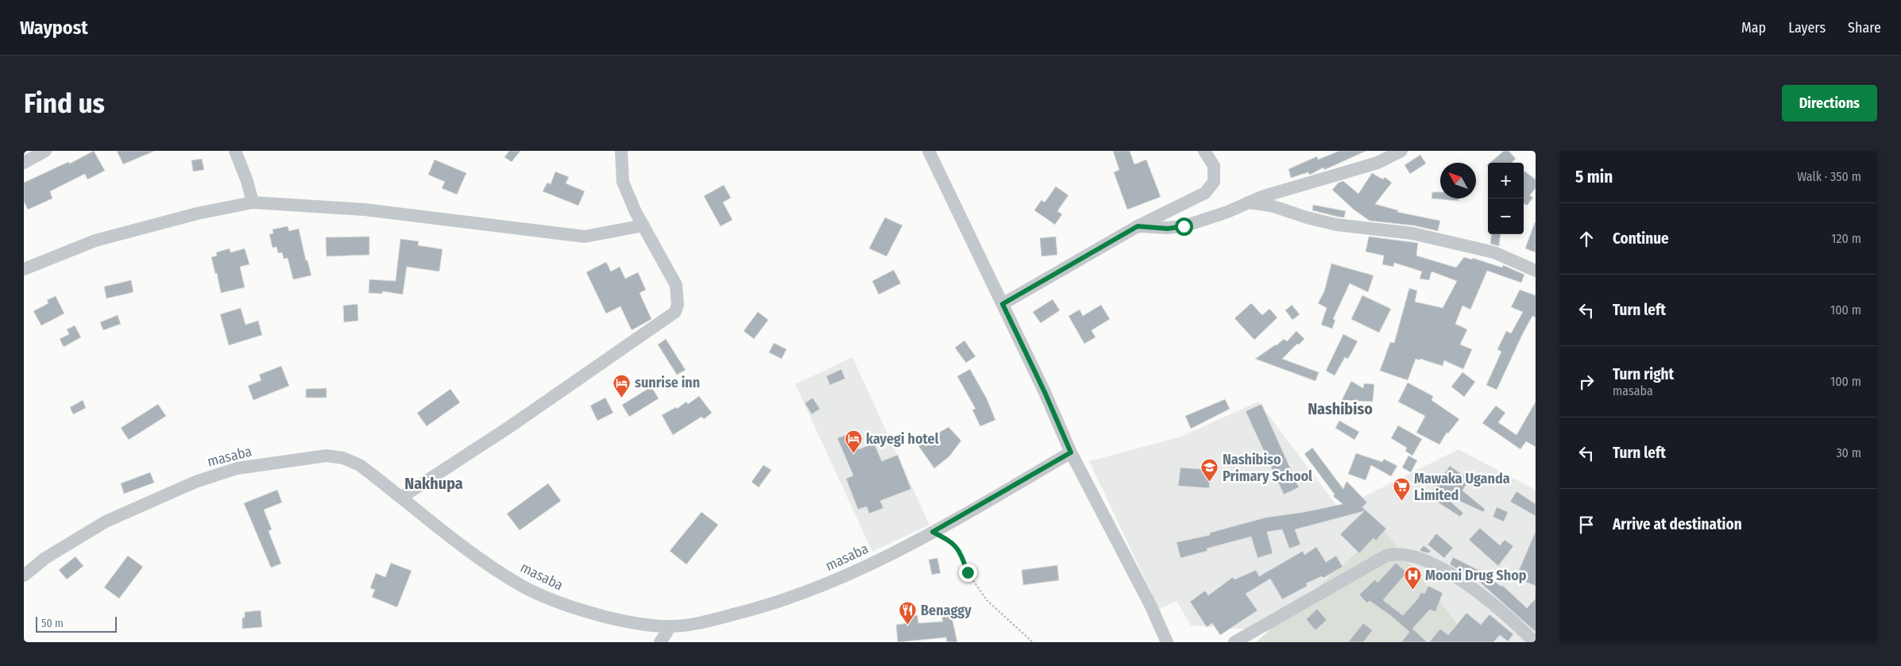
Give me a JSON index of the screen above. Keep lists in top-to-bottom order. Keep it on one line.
{"streets":{"street":["masaba"]},"districts":["Nashibiso","Nakhupa"],"places":{"hotel":["sunrise inn","kayegi hotel"],"school or university":["Nashibiso Primary School"],"supermarket":["Mawaka Uganda Limited"],"hospital":["Mooni Drug Shop"],"restaurant":["Benaggy"]},"scale_bar":"50 m","north":"top left","page":{"header":"Waypost","nav":["Map","Layers","Share"],"buttons":"Directions","title":"Find us","heading":["5 min","Walk · 350 m"],"map_buttons":["+","−"],"list":[["Continue","120 m"],["Turn left","100 m"],["Turn right","masaba","100 m"],["Turn left","30 m"],"Arrive at destination"],"scale":"50 m"}}
